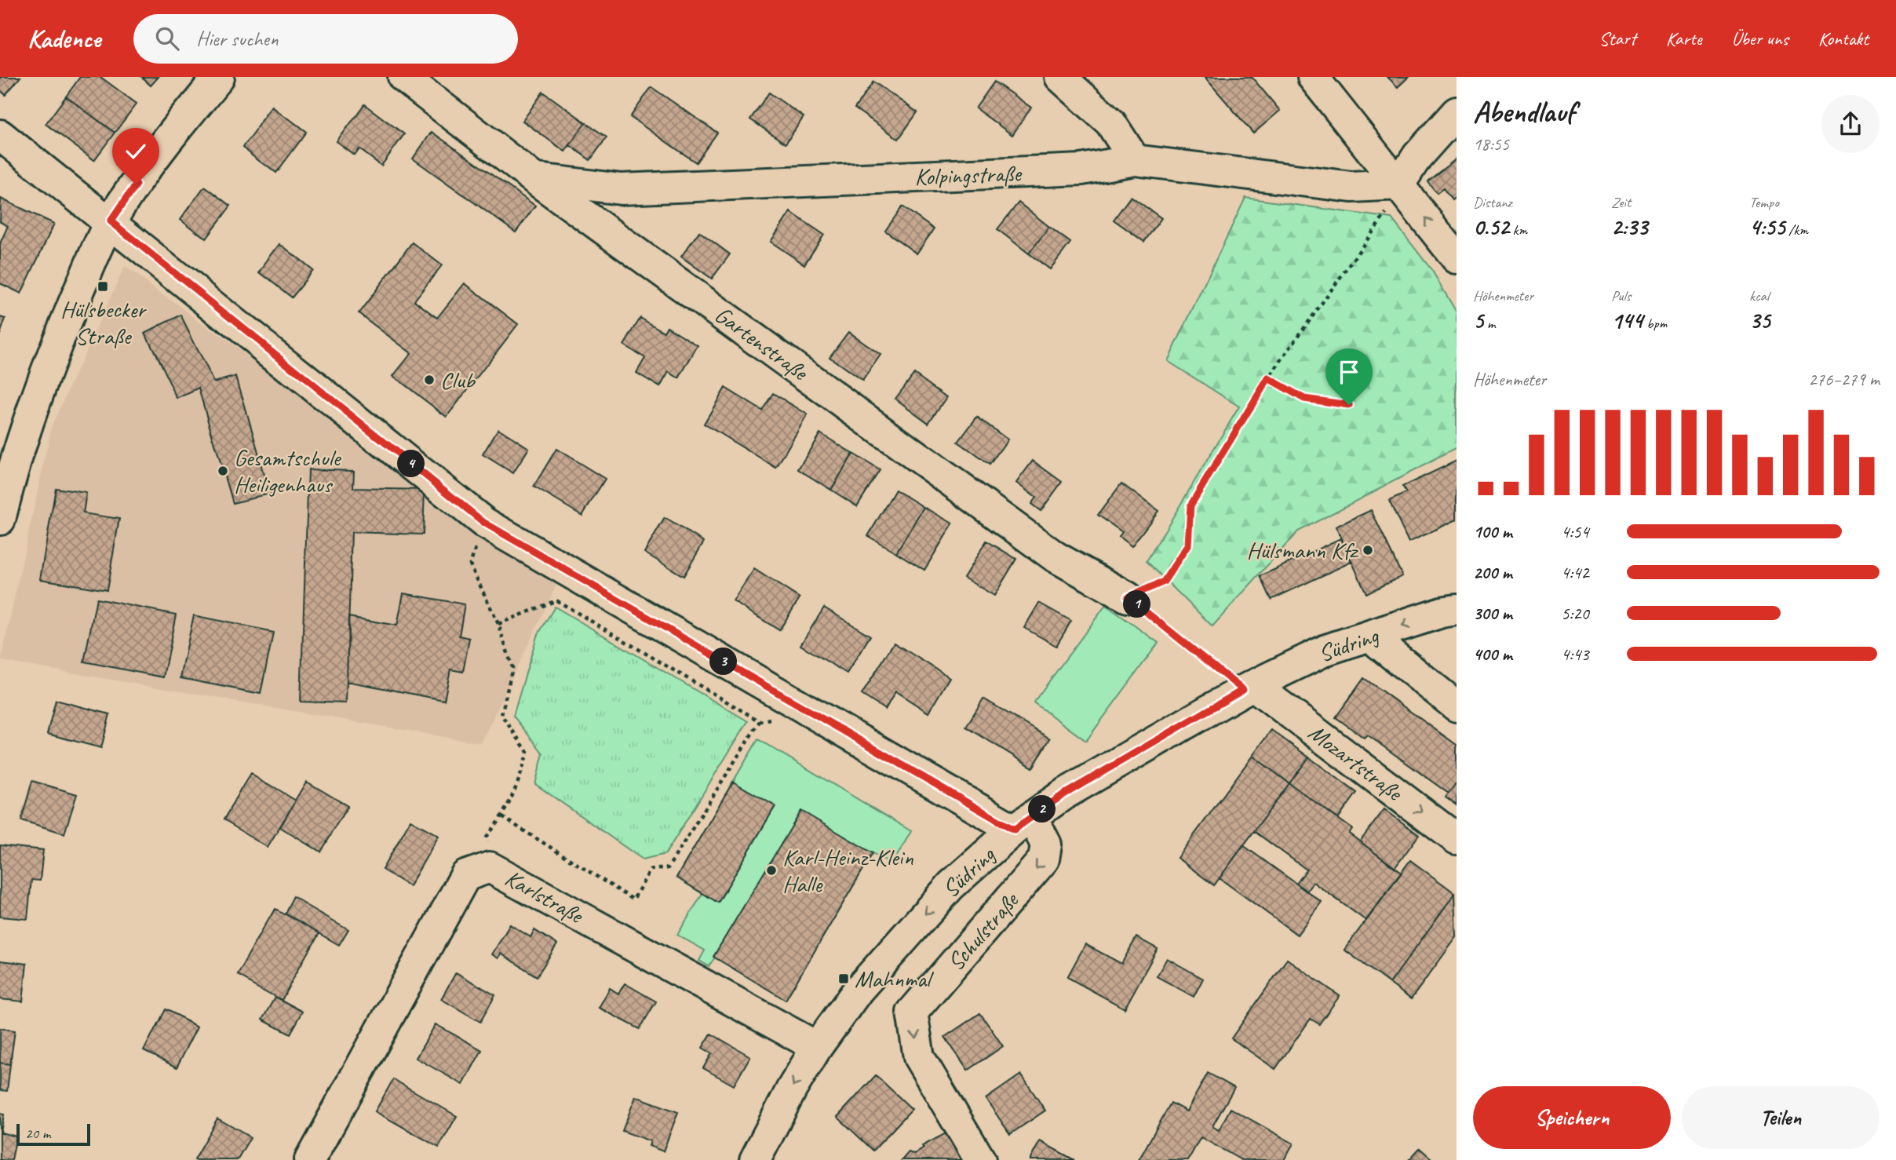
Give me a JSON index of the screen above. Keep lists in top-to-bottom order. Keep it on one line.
{"streets":{"street":["Kolpingstraße","Gartenstraße","Südring","Mozartstraße","Karlstraße","Schulstraße"]},"crossings":[["Kolpingstraße","Gartenstraße"],["Südring","Mozartstraße"],["Südring","Karlstraße"],["Südring","Schulstraße"]],"one_way":["Südring","Schulstraße"],"places":{"transit":["Hülsbecker Straße","Mahnmal"],"other":["Club","Gesamtschule Heiligenhaus","Hülsmann Kfz","Karl-Heinz-Klein Halle"]},"scale_bar":"20 m","page":{"header":"Kadence","search":"Hier suchen","nav":["Start","Karte","Über uns","Kontakt"],"heading":["Abendlauf","18:55"],"stats":[["Distanz","0.52 km"],["Zeit","2:33"],["Tempo","4:55 /km"],["Höhenmeter","5 m"],["Puls","144 bpm"],["kcal","35"]],"chart":["Höhenmeter","276–279 m"],"pins":["4","1","3","2"],"list":[{"name":"100 m","note":"4:54"},{"name":"200 m","note":"4:42"},{"name":"300 m","note":"5:20"},{"name":"400 m","note":"4:43"}],"buttons":["Speichern","Teilen"],"scale":"20 m"}}
